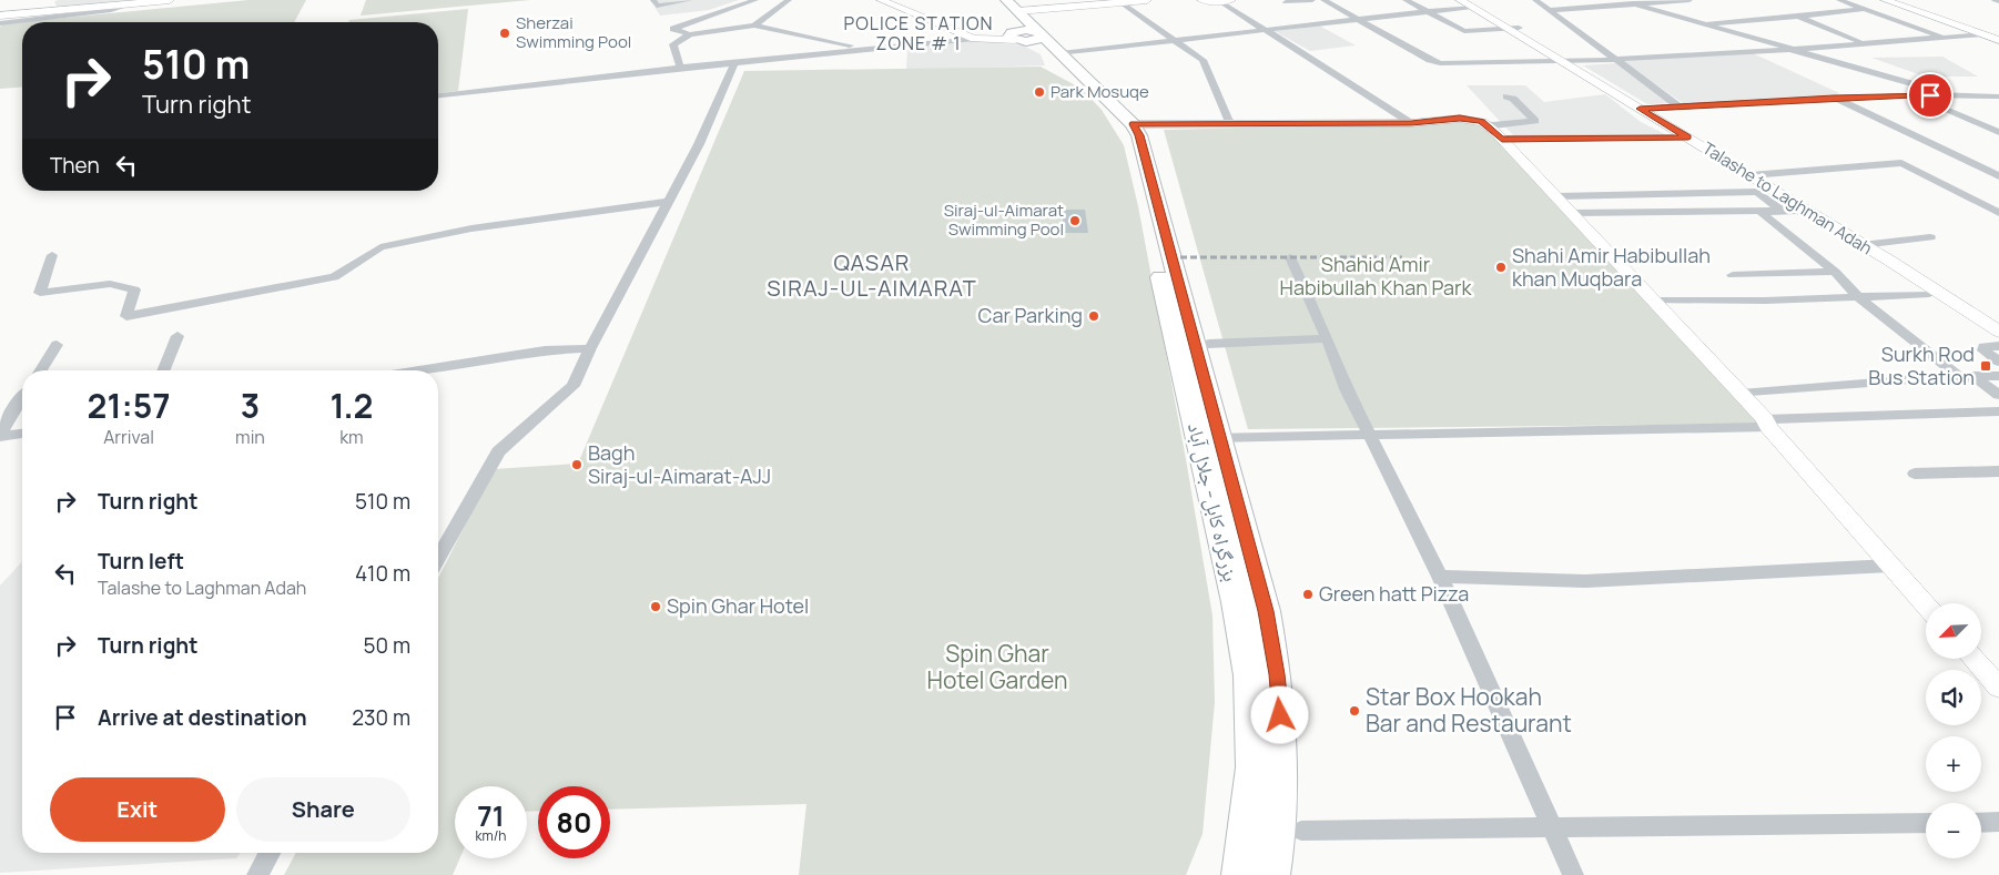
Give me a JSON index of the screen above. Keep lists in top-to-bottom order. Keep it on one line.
{"streets":{"highway":["بزرگراه کابل- جلال آباد"],"main road":["Talashe to Laghman Adah"]},"districts":["POLICE STATION ZONE # 1","QASAR SIRAJ-UL-AIMARAT"],"parks":["Shahid Amir Habibullah Khan Park","Spin Ghar Hotel Garden"],"places":{"other":["Sherzai Swimming Pool","Park Mosuqe","Siraj-ul-Aimarat Swimming Pool","Shahi Amir Habibullah khan Muqbara","Car Parking","Bagh Siraj-ul-Aimarat-AJJ","Green hatt Pizza","Spin Ghar Hotel","Star Box Hookah Bar and Restaurant"],"transit":["Surkh Rod Bus Station"]},"north":"bottom left","page":{"turn":["510 m","Turn right"],"then":"Then","eta":["21:57","Arrival","3","min","1.2","km"],"list":[{"name":"Turn right","value":"510 m"},{"name":"Turn left","note":"Talashe to Laghman Adah","value":"410 m"},{"name":"Turn right","value":"50 m"},{"name":"Arrive at destination","value":"230 m"}],"map_buttons":["+","−"],"buttons":["Exit","Share"],"speed":"71 km/h","limit":"80"}}
